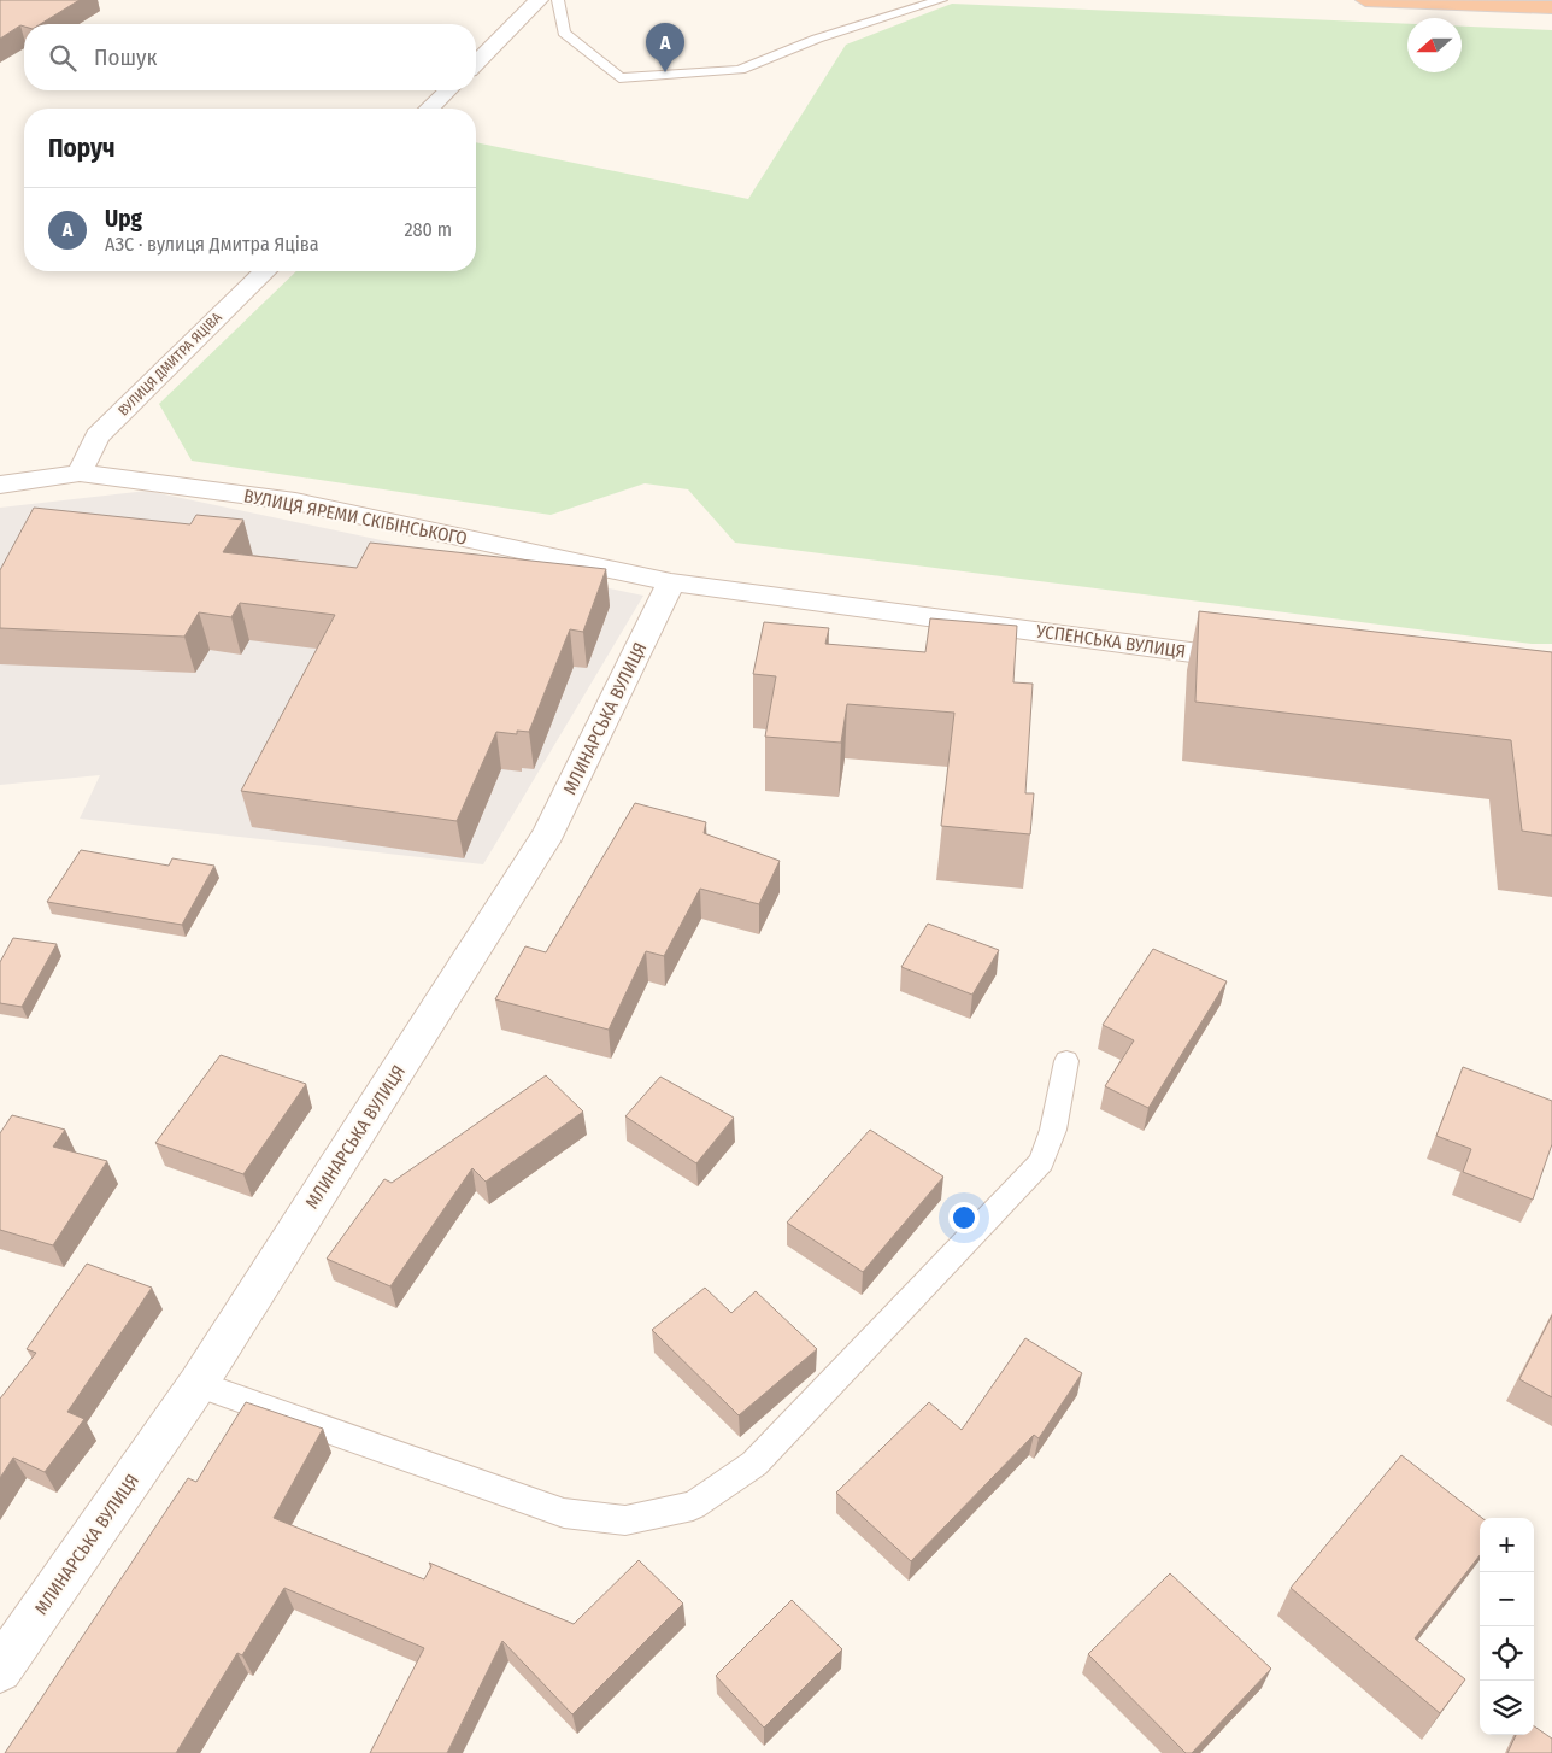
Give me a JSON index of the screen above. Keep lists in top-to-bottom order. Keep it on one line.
{"streets":{"street":["ВУЛИЦЯ ДМИТРА ЯЦІВА","ВУЛИЦЯ ЯРЕМИ СКІБІНСЬКОГО","УСПЕНСЬКА ВУЛИЦЯ","МЛИНАРСЬКА ВУЛИЦЯ"]},"crossings":[["ВУЛИЦЯ ДМИТРА ЯЦІВА","ВУЛИЦЯ ЯРЕМИ СКІБІНСЬКОГО"],["ВУЛИЦЯ ЯРЕМИ СКІБІНСЬКОГО","УСПЕНСЬКА ВУЛИЦЯ"],["ВУЛИЦЯ ЯРЕМИ СКІБІНСЬКОГО","МЛИНАРСЬКА ВУЛИЦЯ"],["УСПЕНСЬКА ВУЛИЦЯ","МЛИНАРСЬКА ВУЛИЦЯ"]],"north":"left","page":{"pins":"A","search":"Пошук","heading":"Поруч","list":[{"mark":"A","name":"Upg","note":"АЗС · вулиця Дмитра Яціва","value":"280 m"}],"map_buttons":["+","−"]}}
